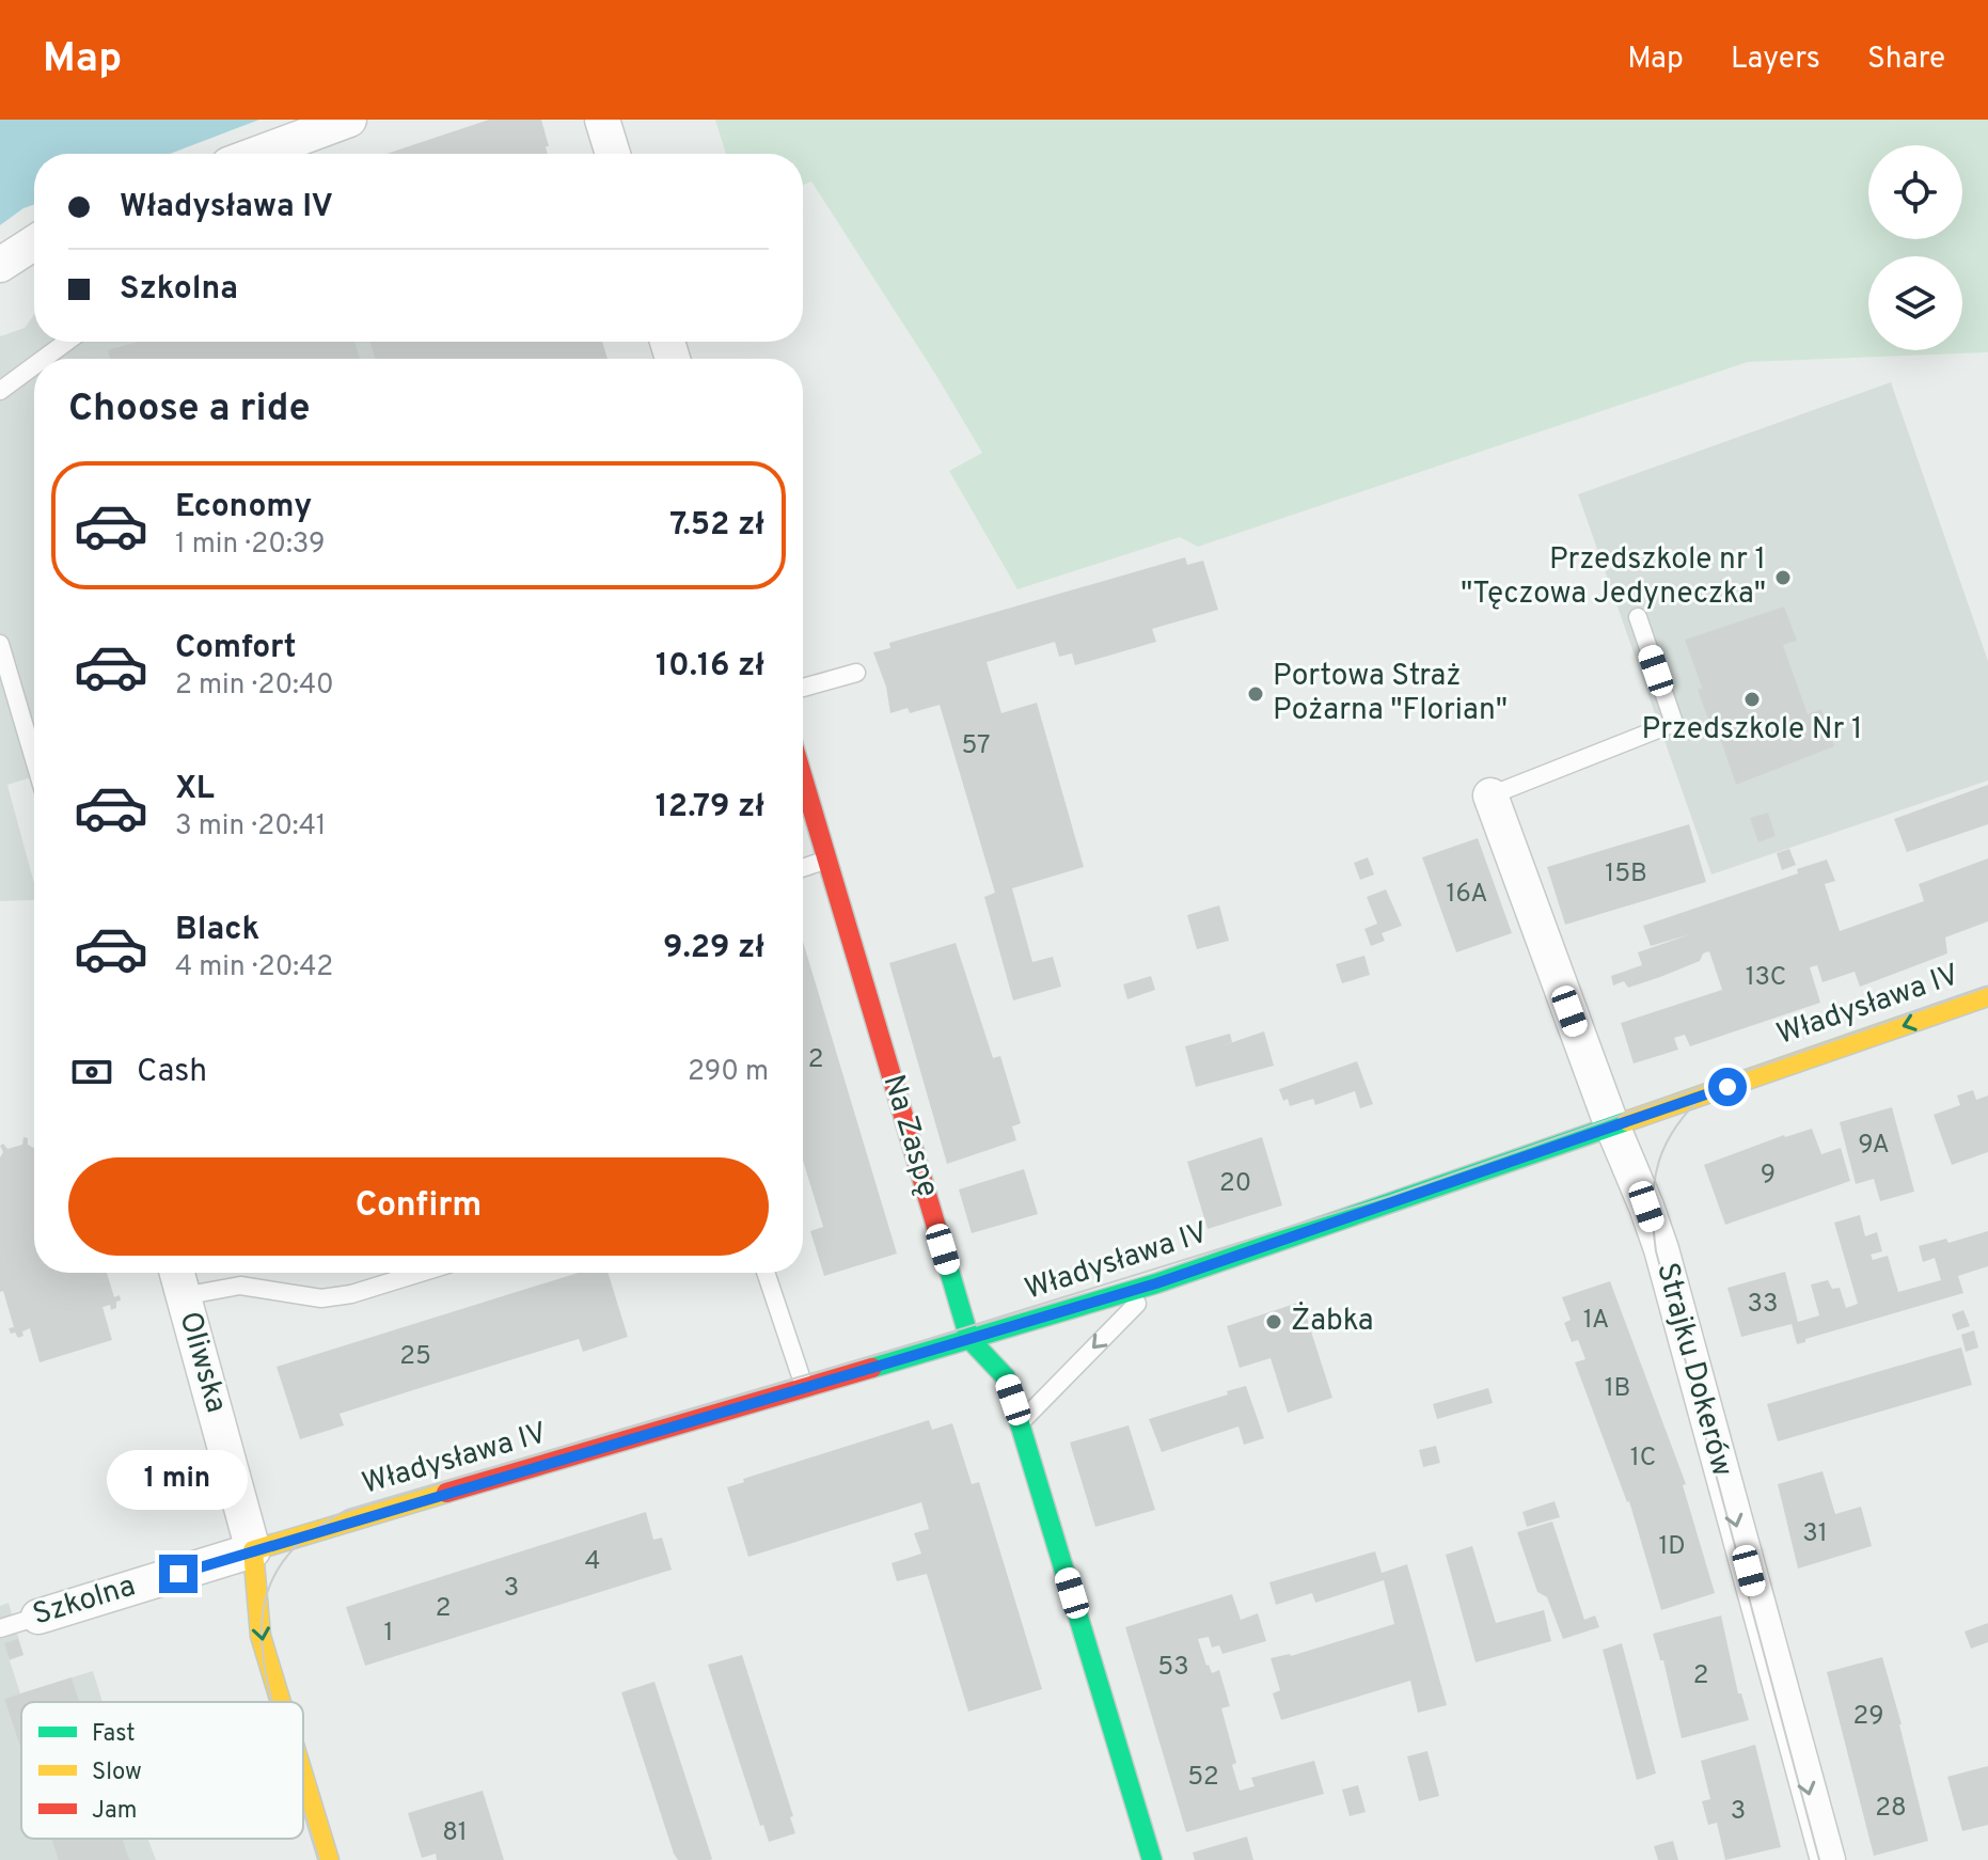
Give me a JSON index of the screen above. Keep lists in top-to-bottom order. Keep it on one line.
{"streets":{"street":["Władysława IV","Na Zaspę","Oliwska","Strajku Dokerów","Szkolna"]},"crossings":[["Władysława IV","Na Zaspę"],["Władysława IV","Oliwska"],["Władysława IV","Strajku Dokerów"],["Władysława IV","Szkolna"],["Oliwska","Szkolna"]],"one_way":["Oliwska","Strajku Dokerów"],"places":["Przedszkole nr 1 \"Tęczowa Jedyneczka\"","Portowa Straż Pożarna \"Florian\"","Przedszkole Nr 1","Żabka"],"house_numbers":["57","15B","16A","13C","2","9A","9","20","33","1A","25","1B","1C","31","1D","4","3","2","1","53","2","29","52","28","3","81"],"legend":["Fast","Slow","Jam"],"page":{"header":"Map","nav":["Map","Layers","Share"],"banner":["Władysława IV","Szkolna"],"heading":"Choose a ride","list":[{"name":"Economy","note":"1 min · 20:39","value":"7.52 zł"},{"name":"Comfort","note":"2 min · 20:40","value":"10.16 zł"},{"name":"XL","note":"3 min · 20:41","value":"12.79 zł"},{"name":"Black","note":"4 min · 20:42","value":"9.29 zł"}],"pay":["Cash","290 m"],"buttons":"Confirm","bubble":"1 min"}}
